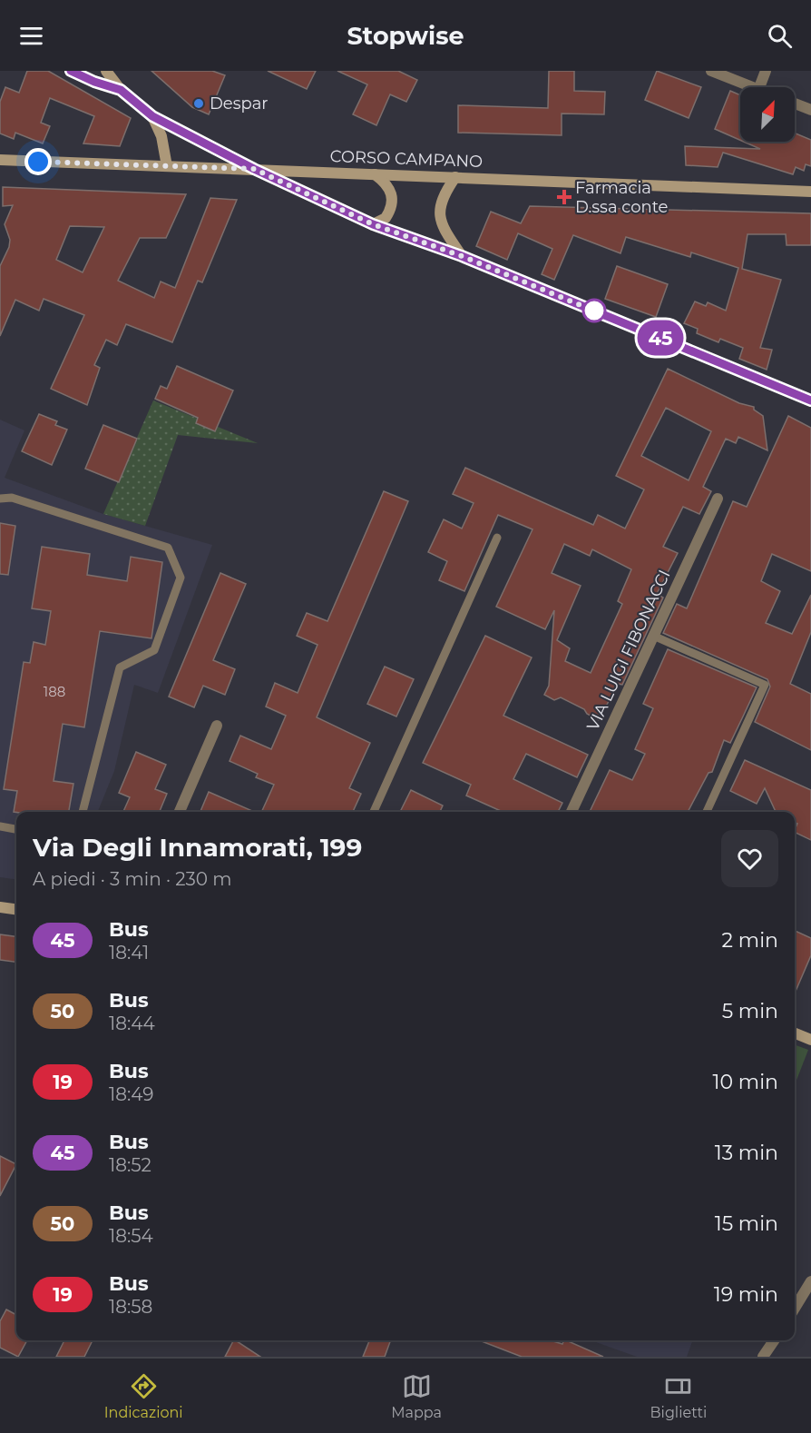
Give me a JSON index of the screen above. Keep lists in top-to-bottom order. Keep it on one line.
{"streets":{"main road":["CORSO CAMPANO"],"street":["VIA LUIGI FIBONACCI"]},"places":{"other":["Despar"],"health":["Farmacia D.ssa conte"]},"lines":["bus line 45"],"house_numbers":["188"],"north":"top right","page":{"header":"Stopwise","on_map":"45","heading":["Via Degli Innamorati, 199","A piedi · 3 min · 230 m"],"list":[{"mark":"45","name":"Bus","note":"18:41","value":"2 min"},{"mark":"50","name":"Bus","note":"18:44","value":"5 min"},{"mark":"19","name":"Bus","note":"18:49","value":"10 min"},{"mark":"45","name":"Bus","note":"18:52","value":"13 min"},{"mark":"50","name":"Bus","note":"18:54","value":"15 min"},{"mark":"19","name":"Bus","note":"18:58","value":"19 min"}],"tabs":["Indicazioni","Mappa","Biglietti"]}}
